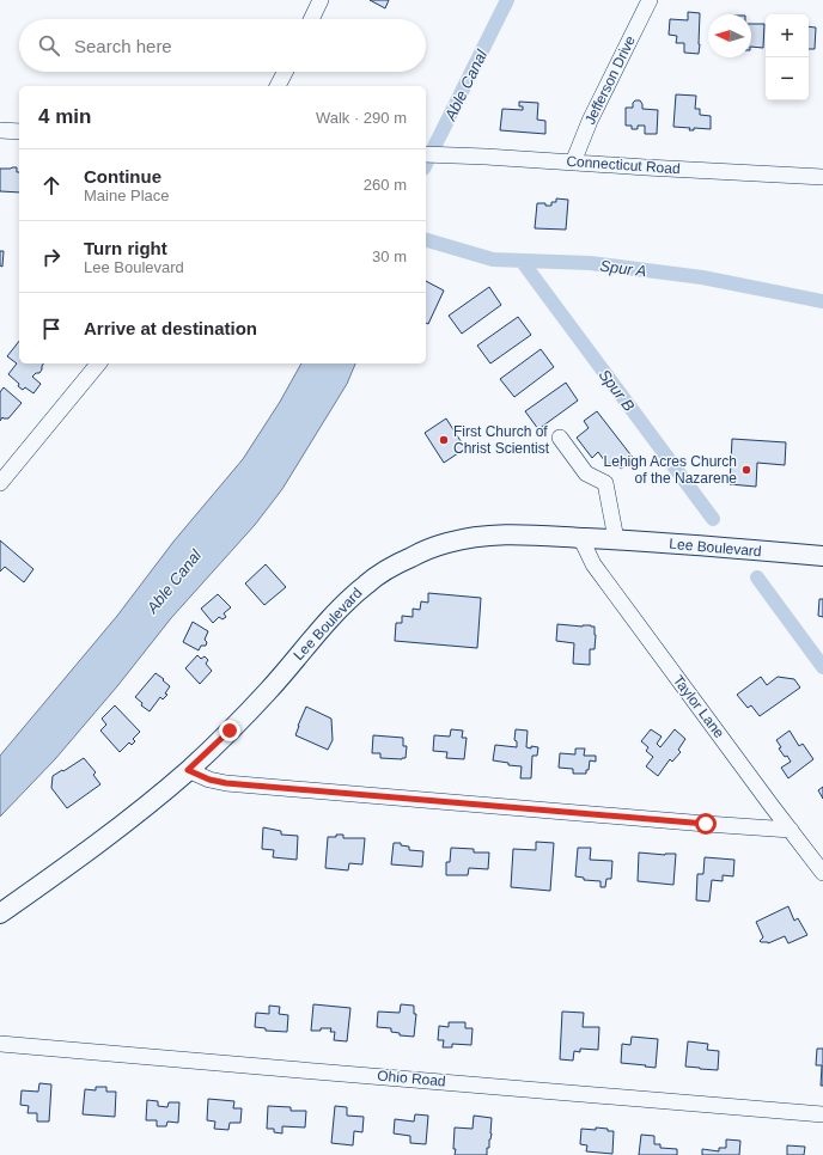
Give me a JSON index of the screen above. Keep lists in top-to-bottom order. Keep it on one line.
{"streets":{"main road":["Lee Boulevard"],"street":["Jefferson Drive","Connecticut Road","Taylor Lane","Ohio Road"]},"crossings":[["Jefferson Drive","Connecticut Road"],["Lee Boulevard","Taylor Lane"]],"water":["Able Canal","Spur A","Spur B"],"places":["First Church of Christ Scientist","Lehigh Acres Church of the Nazarene"],"north":"left","page":{"map_buttons":["+","−"],"search":"Search here","heading":["4 min","Walk · 290 m"],"list":[["Continue","Maine Place","260 m"],["Turn right","Lee Boulevard","30 m"],"Arrive at destination"]}}
